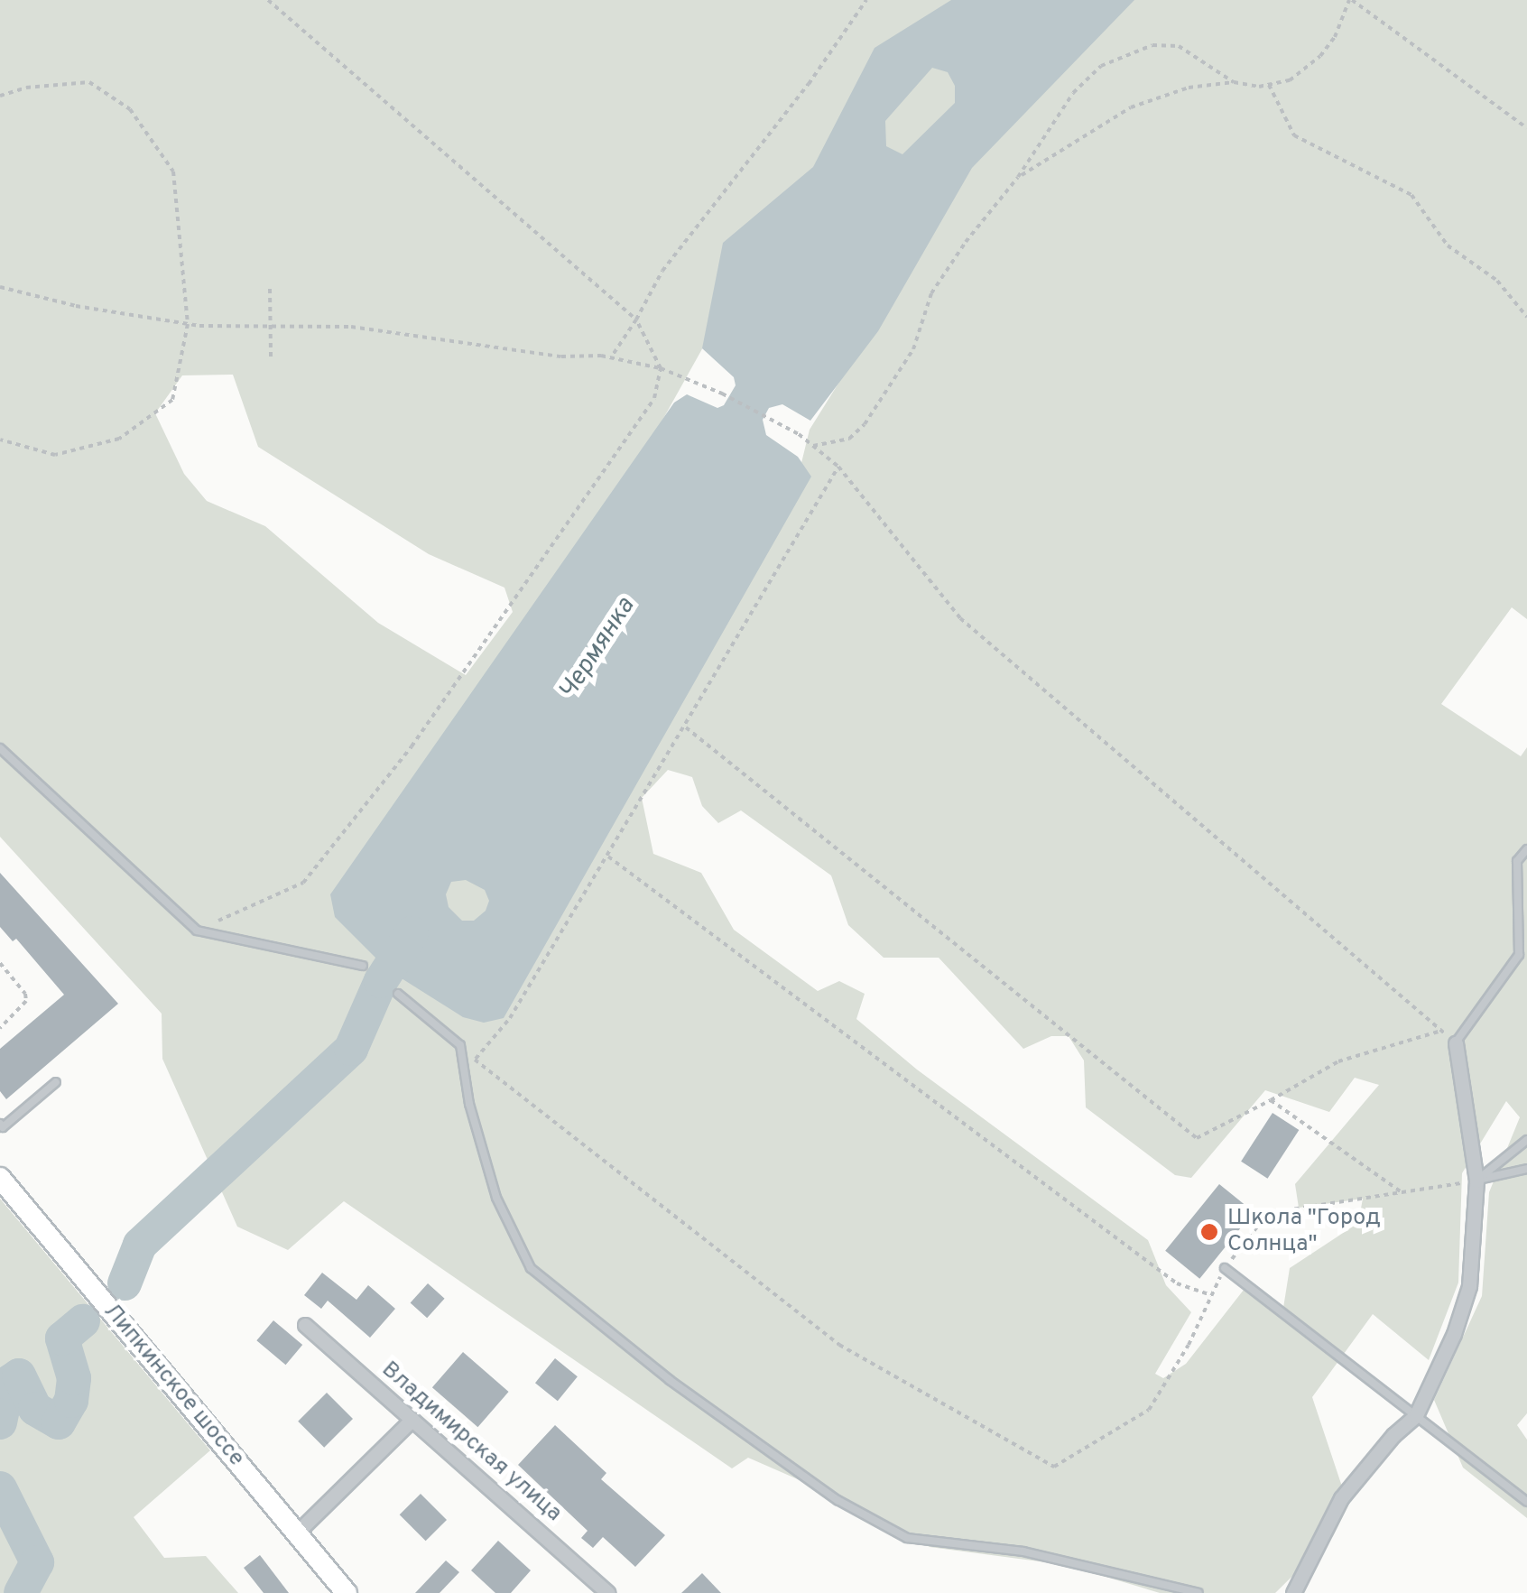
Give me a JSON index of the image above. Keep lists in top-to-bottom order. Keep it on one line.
{"streets":{"street":["Липкинское шоссе","Владимирская улица"]},"water":["Чермянка"],"places":["Школа \"Город Cолнца\""]}
